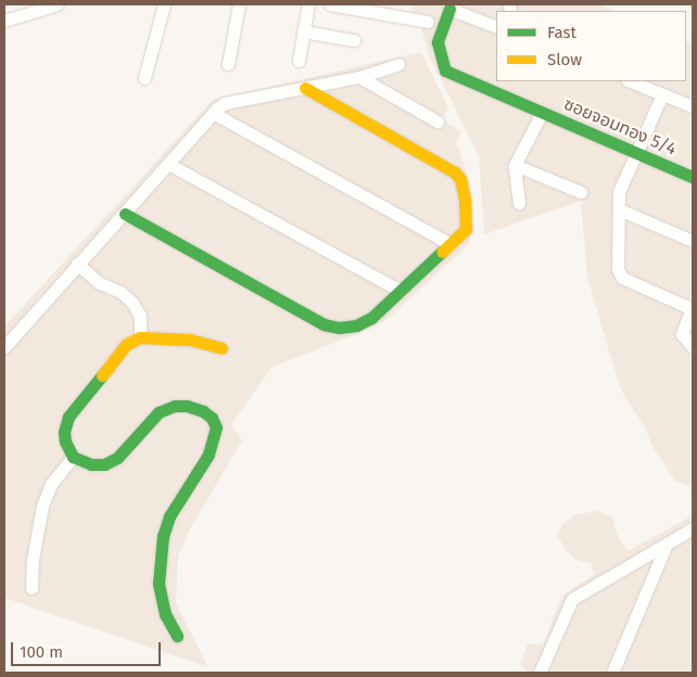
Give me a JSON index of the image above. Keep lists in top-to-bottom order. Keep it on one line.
{"streets":{"street":["ซอยจอมทอง 5/4"]},"legend":["Fast","Slow"],"scale_bar":"100 m"}
